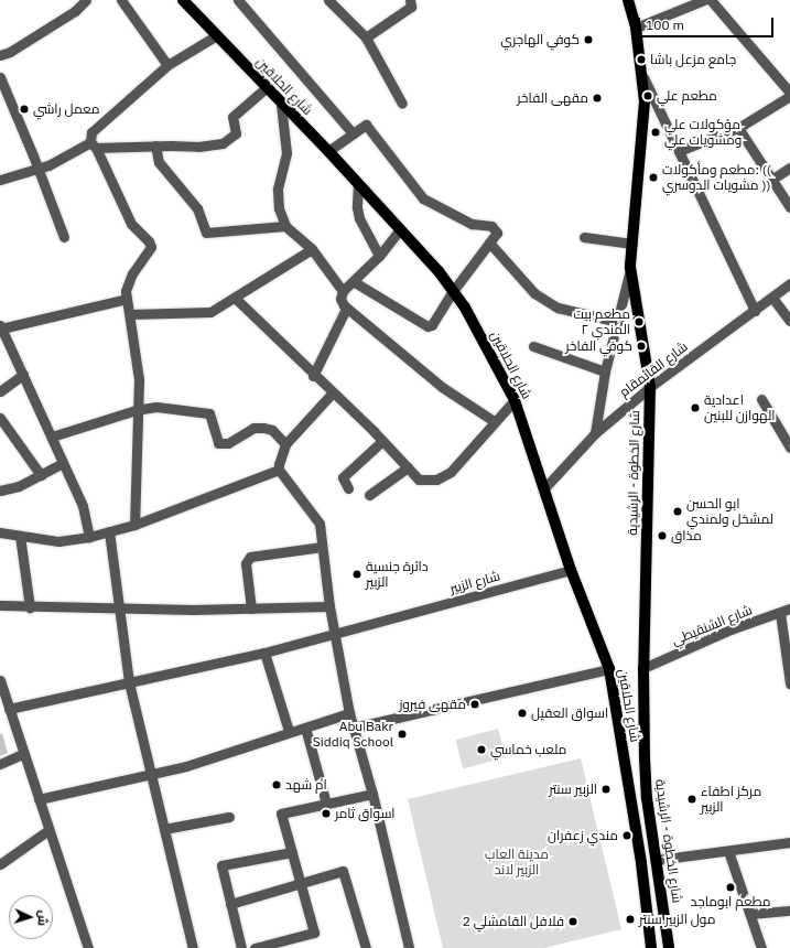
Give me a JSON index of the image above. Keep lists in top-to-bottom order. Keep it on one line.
{"streets":{"main road":["شارع الحلاقين","شارع الخطوة - الرشيدية"],"street":["شارع القائمقام","شارع الزبير","شارع الشنقيطي"]},"crossings":[["شارع الحلاقين","شارع القائمقام"],["شارع الحلاقين","شارع الزبير"],["شارع القائمقام","شارع الخطوة - الرشيدية"],["شارع الخطوة - الرشيدية","شارع الشنقيطي"]],"parks":["مدينة العاب الزبير لاند"],"places":["كوفي الهاجري","جامع مزعل باشا","مطعم علي","مقهى الفاخر","معمل راشي","مؤكولات علي ومشويات علي","مطعم ومأكولات: (( مشويات الدوسري ))","مطعم بيت المندي ٢","كوفي الفاخر","اعدادية الهوازن للبنين","ابو الحسن لمشخل ولمندي","مذاق","دائرة جنسية الزبير","مقهى فيروز","اسواق العقيل","Abu Bakr Siddiq School","ملعب خماسي","ام شهد","الزبير سنتر","مركز اطفاء الزبير","اسواق ثامر","مندي زعفران","مطعم ابوماجد","مول الزبير سنتر","فلافل القامشلي 2"],"scale_bar":"100 m","north":"right"}
